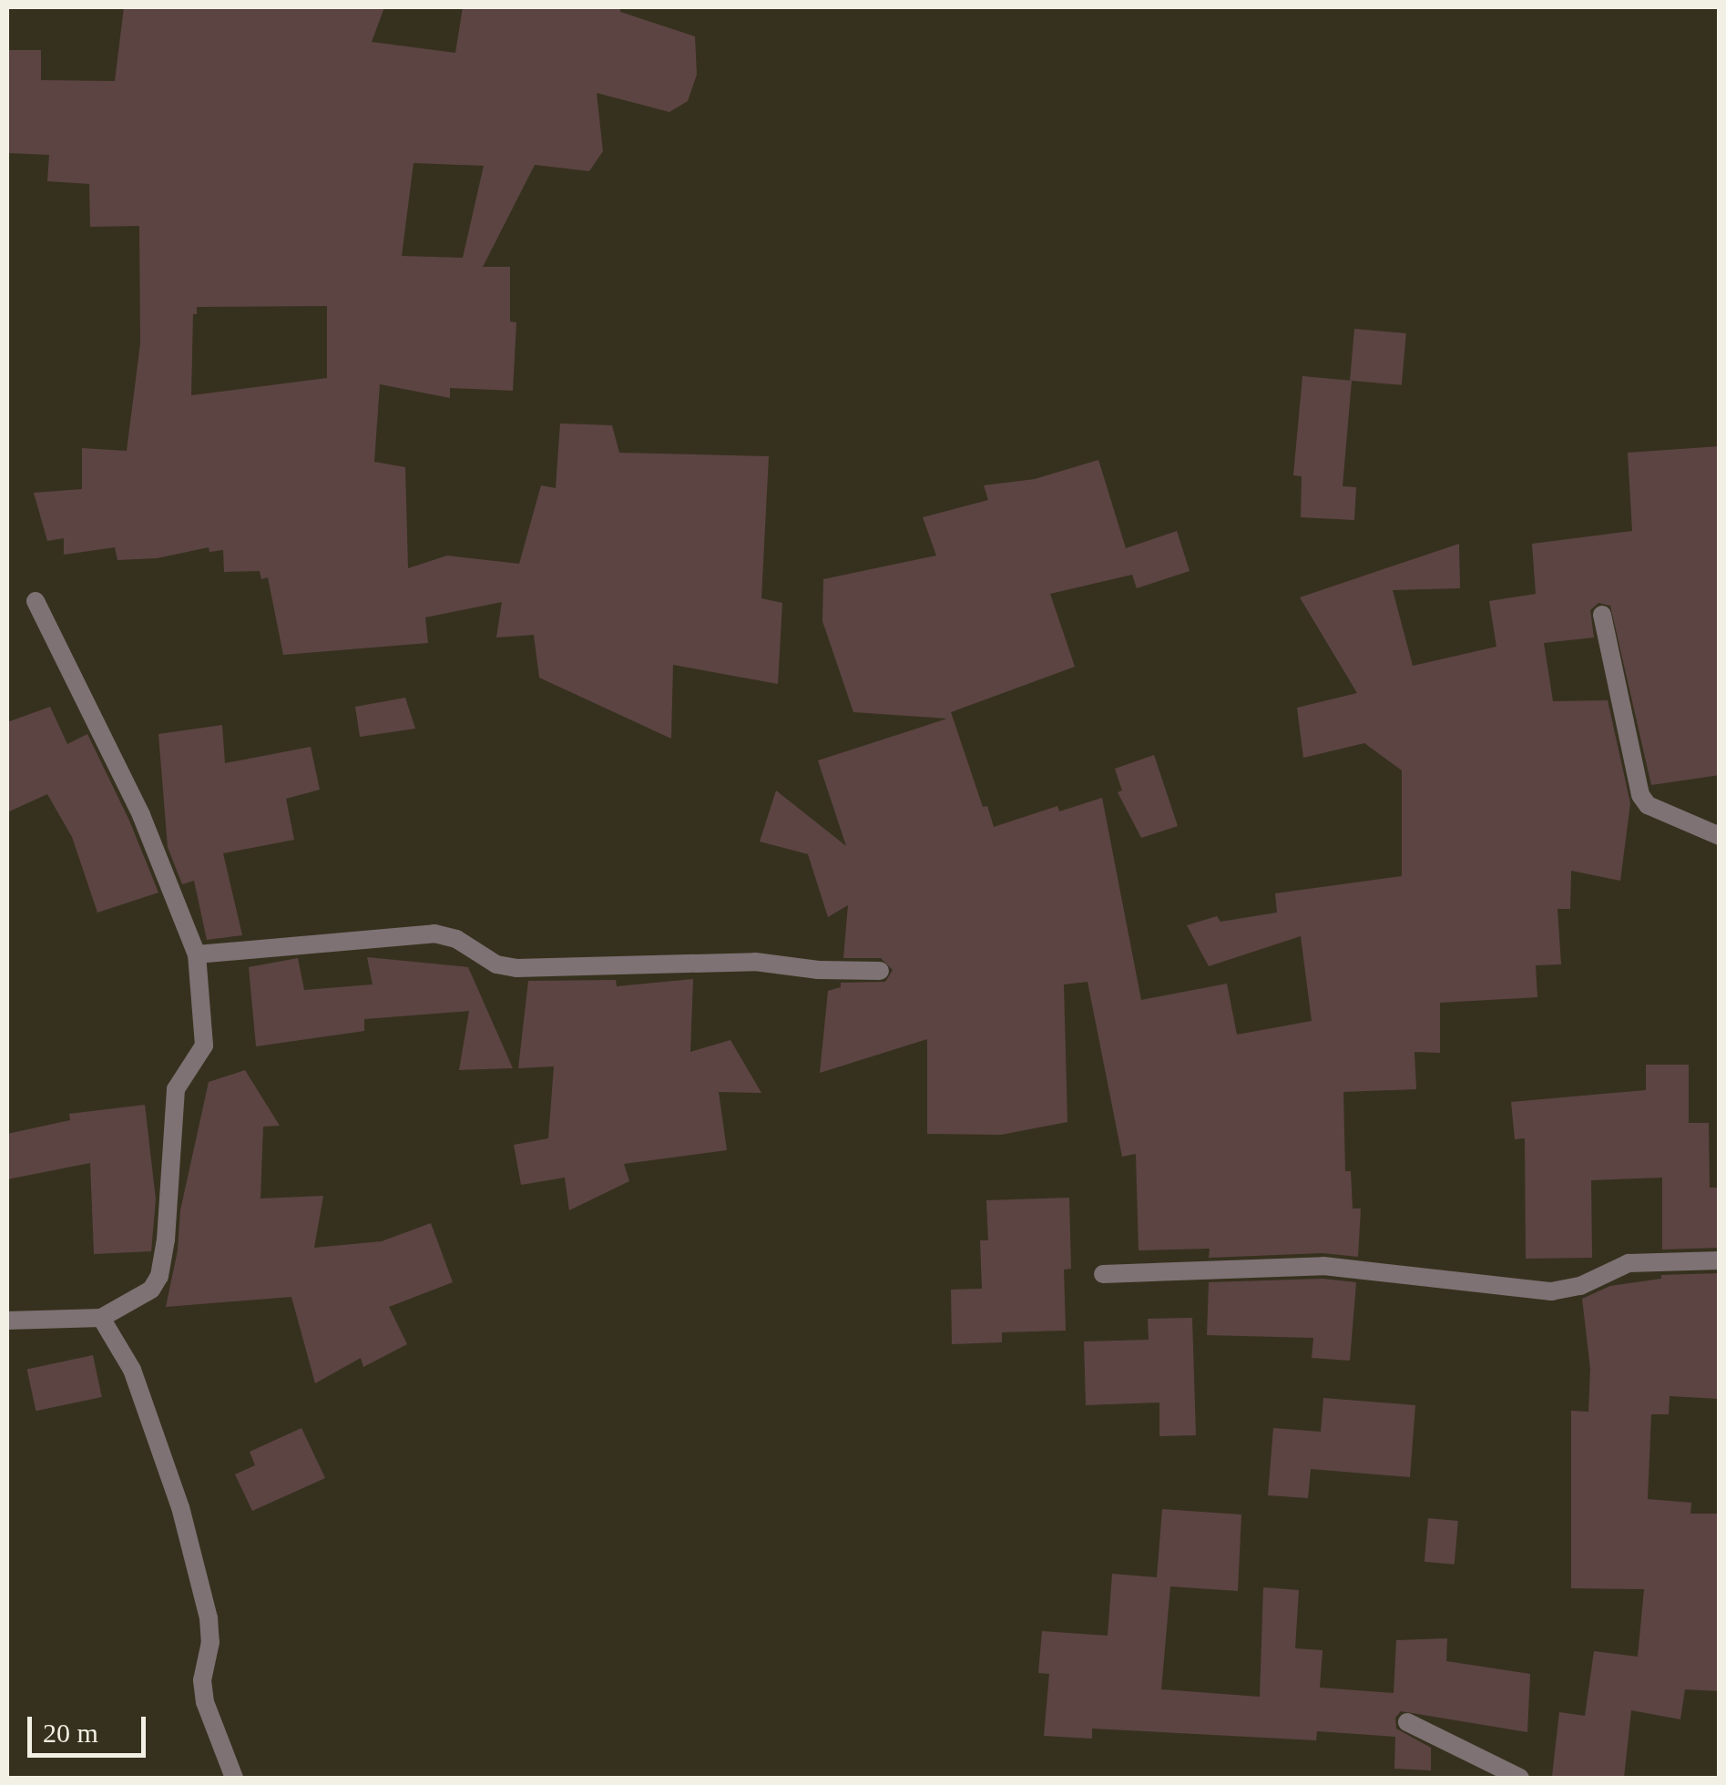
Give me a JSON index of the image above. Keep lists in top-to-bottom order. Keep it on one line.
{"scale_bar":"20 m"}
